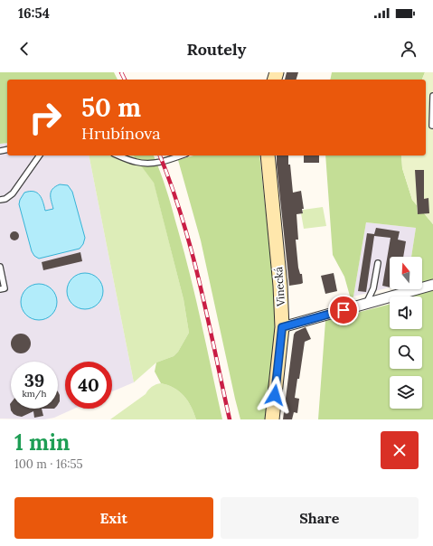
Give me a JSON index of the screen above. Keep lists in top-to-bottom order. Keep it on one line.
{"streets":{"street":["Vinecká"]},"north":"top","page":{"status":"16:54","header":"Routely","turn":["50 m","Hrubínova"],"speed":"39 km/h","limit":"40","heading":["1 min","100 m · 16:55"],"buttons":["Exit","Share"]}}
